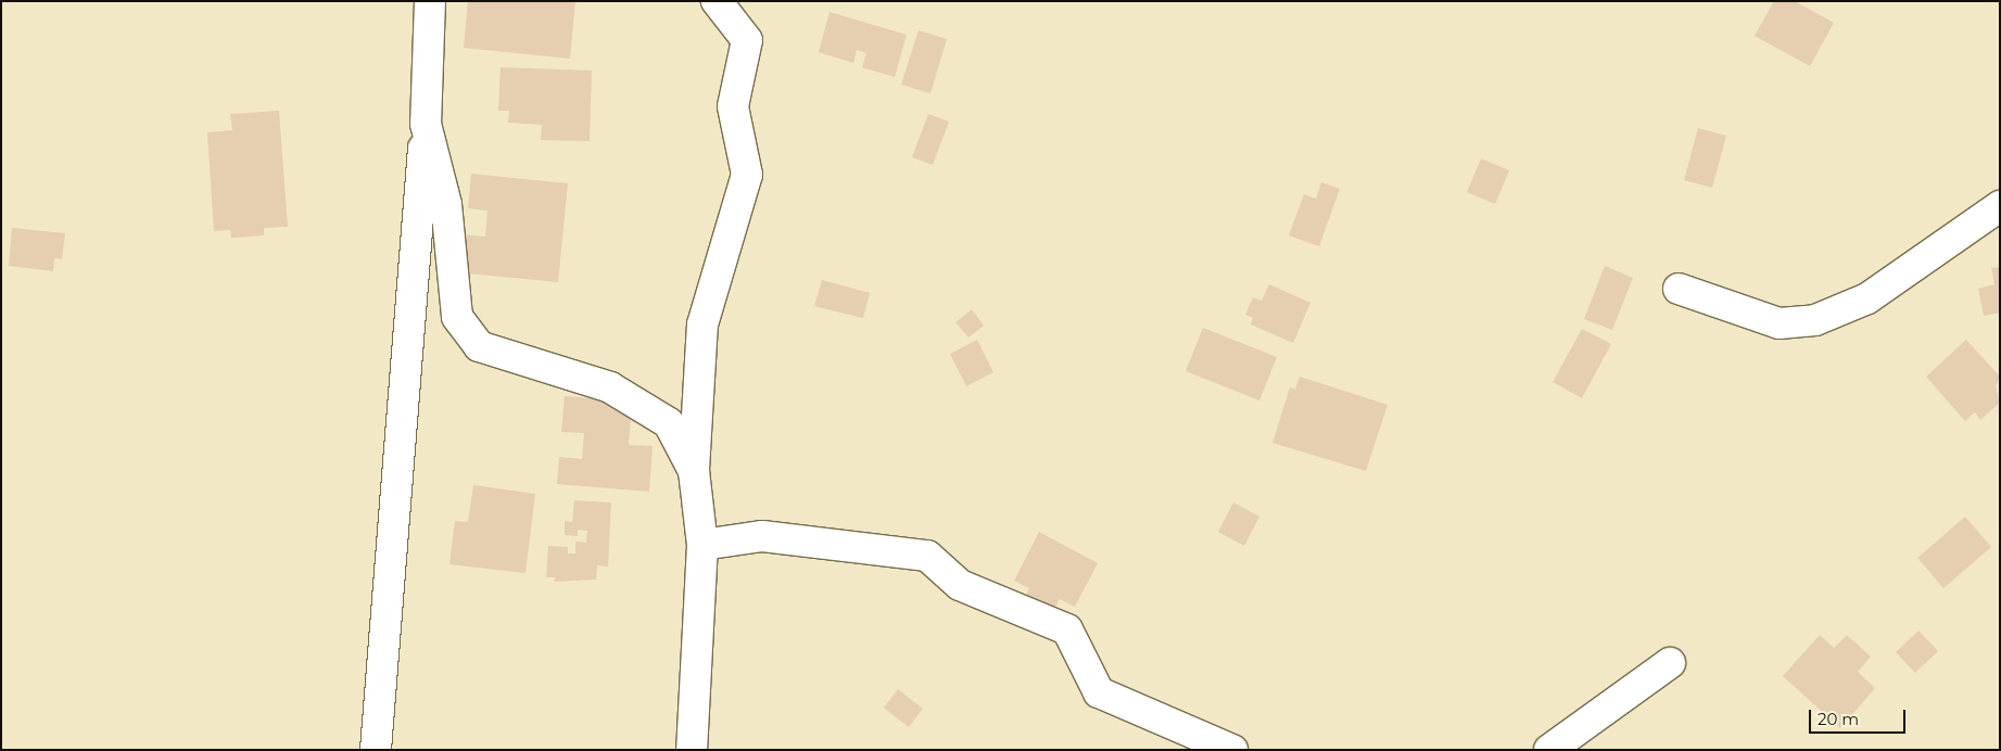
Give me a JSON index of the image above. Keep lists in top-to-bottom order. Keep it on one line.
{"scale_bar":"20 m"}
